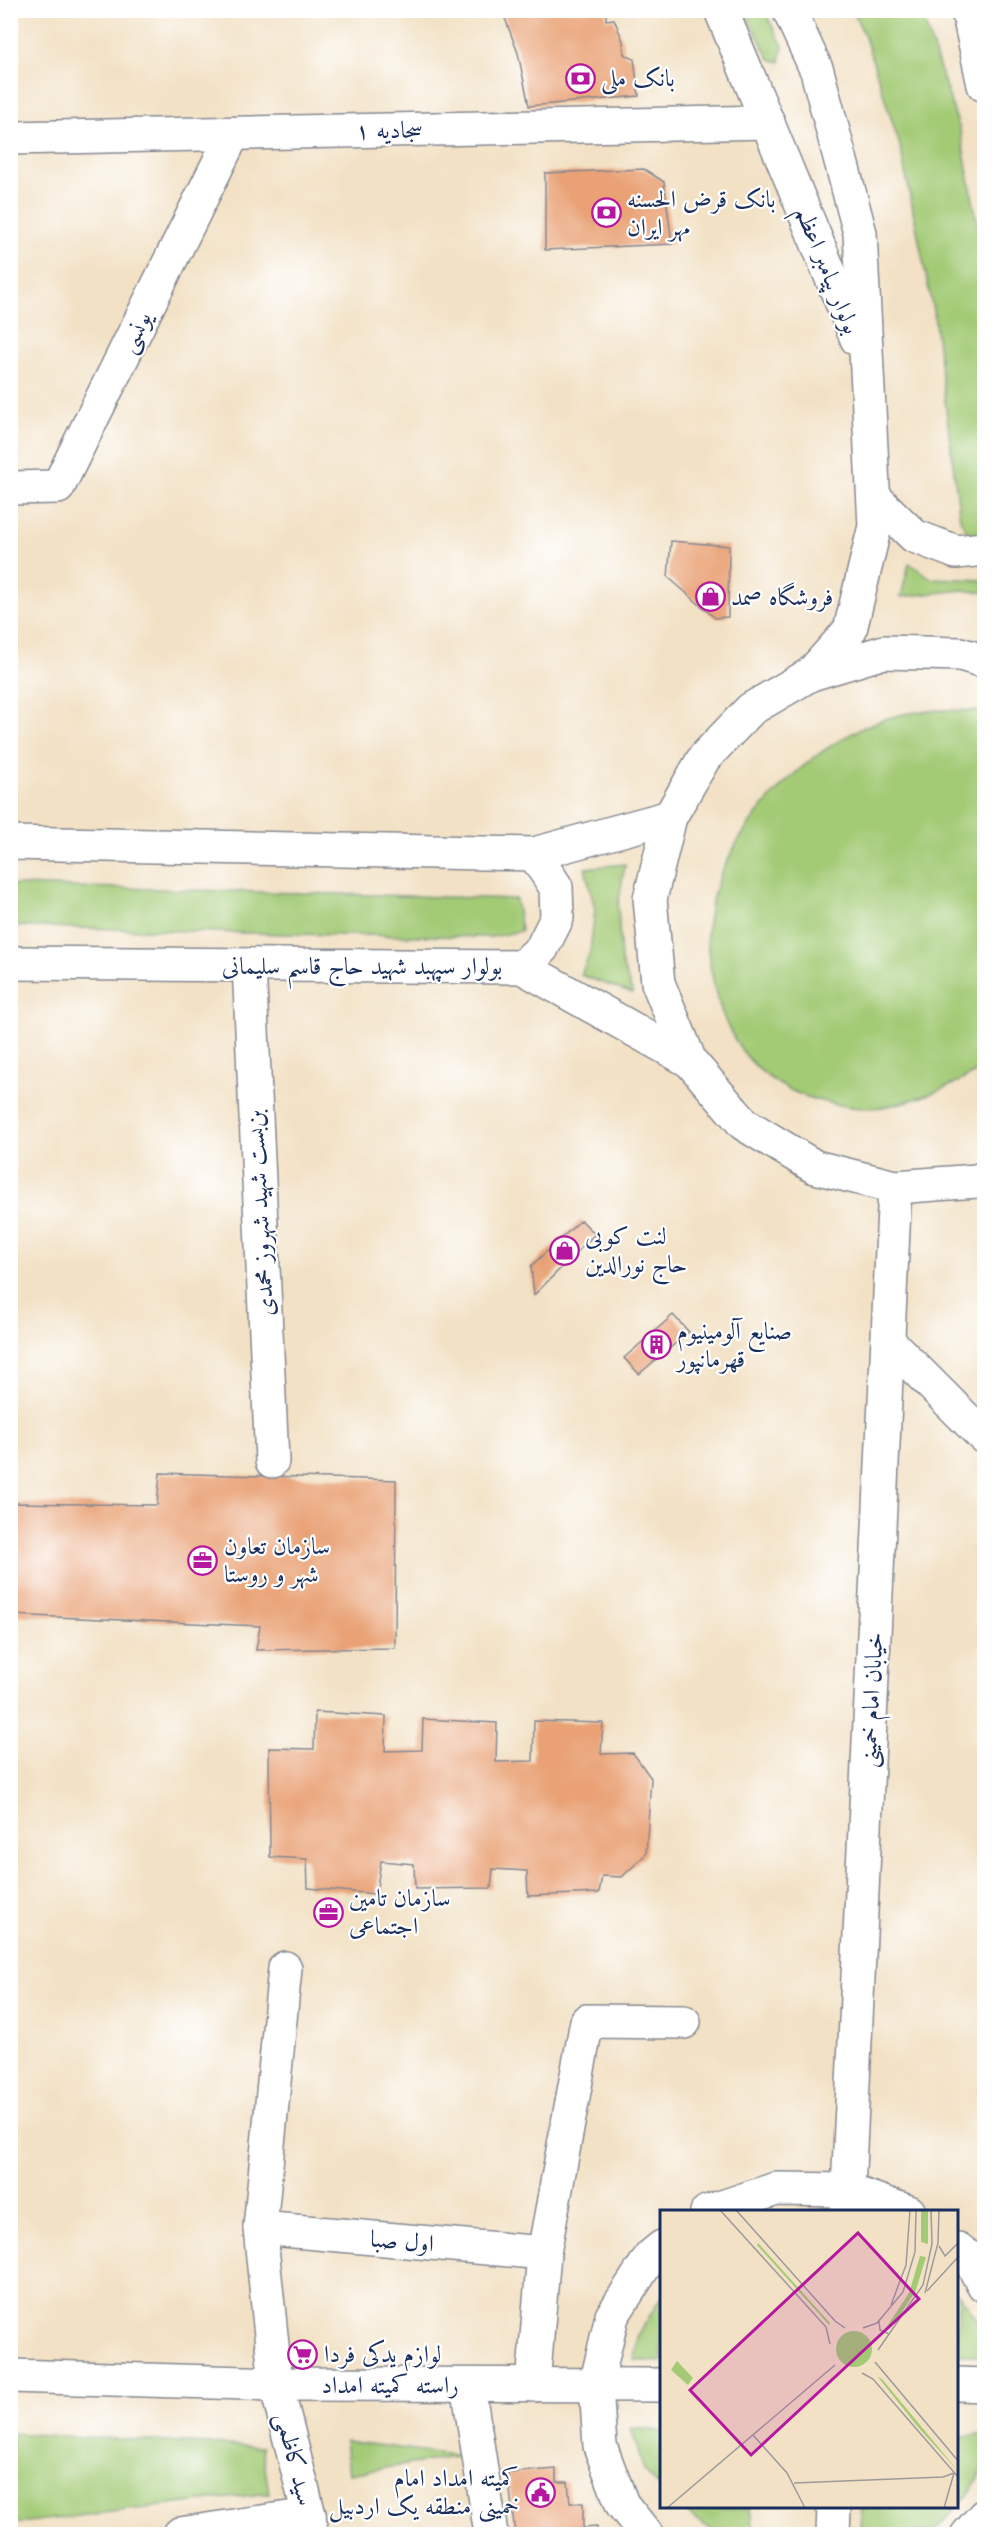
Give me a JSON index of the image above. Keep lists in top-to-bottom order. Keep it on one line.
{"streets":{"main road":["سجادیه ۱","بولوار پیامبر اعظم","یونسی","بولوار سپهبد شهید حاج قاسم سلیمانی","بن‌بست شهید شهروز محمدی","خیابان امام خمینی","اول صبا","راسته کمیته امداد","سید کاظمی"]},"crossings":[["سجادیه ۱","بولوار پیامبر اعظم"],["سجادیه ۱","یونسی"],["بولوار سپهبد شهید حاج قاسم سلیمانی","بن‌بست شهید شهروز محمدی"],["راسته کمیته امداد","سید کاظمی"]],"places":{"bank":["بانک ملی","بانک قرض الحسنه مهر ایران"],"shop":["فروشگاه صمد","لنت کوبی حاج نورالدین"],"building":["صنایع آلومینیوم قهرمانپور"],"office":["سازمان تعاون شهر و روستا","سازمان تامین اجتماعی"],"supermarket":["لوازم یدکی فردا"],"public building":["کمیته امداد امام خمینی منطقه یک اردبیل"]}}
